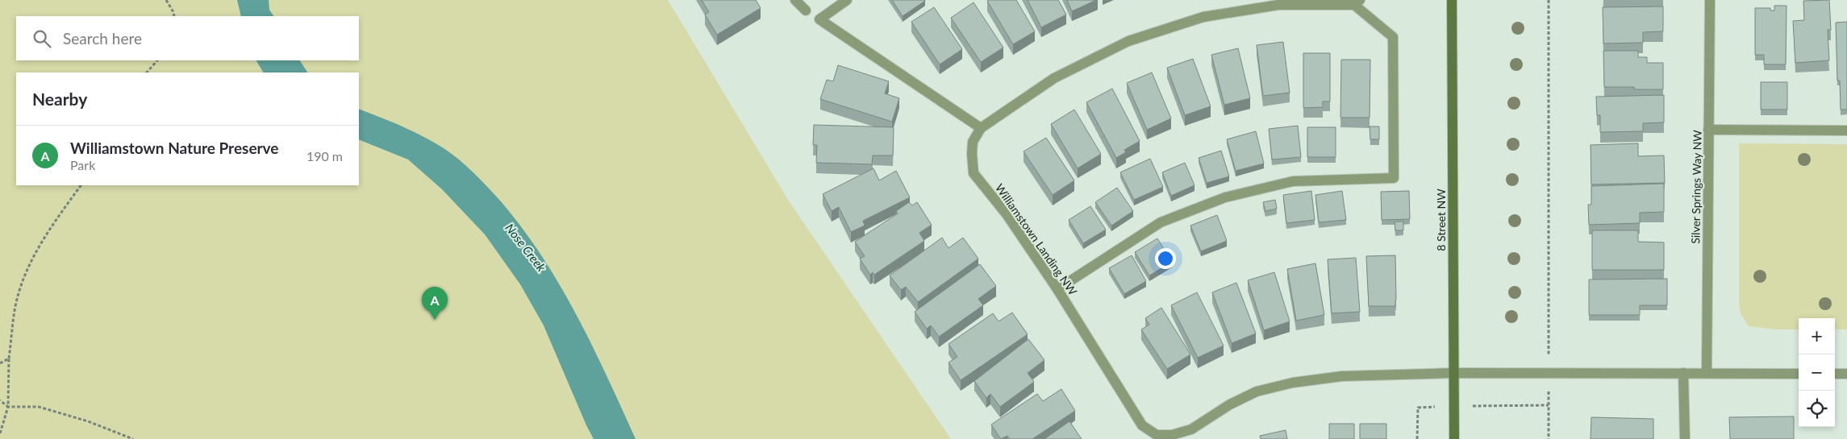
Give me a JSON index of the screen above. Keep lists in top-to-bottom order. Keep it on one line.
{"streets":{"street":["Silver Springs Way NW","8 Street NW","Williamstown Landing NW"]},"crossings":[["8 Street NW","Williamstown Landing NW"]],"water":["Nose Creek"],"page":{"search":"Search here","heading":"Nearby","list":[{"mark":"A","name":"Williamstown Nature Preserve","note":"Park","value":"190 m"}],"pins":"A","map_buttons":["+","−"]}}
